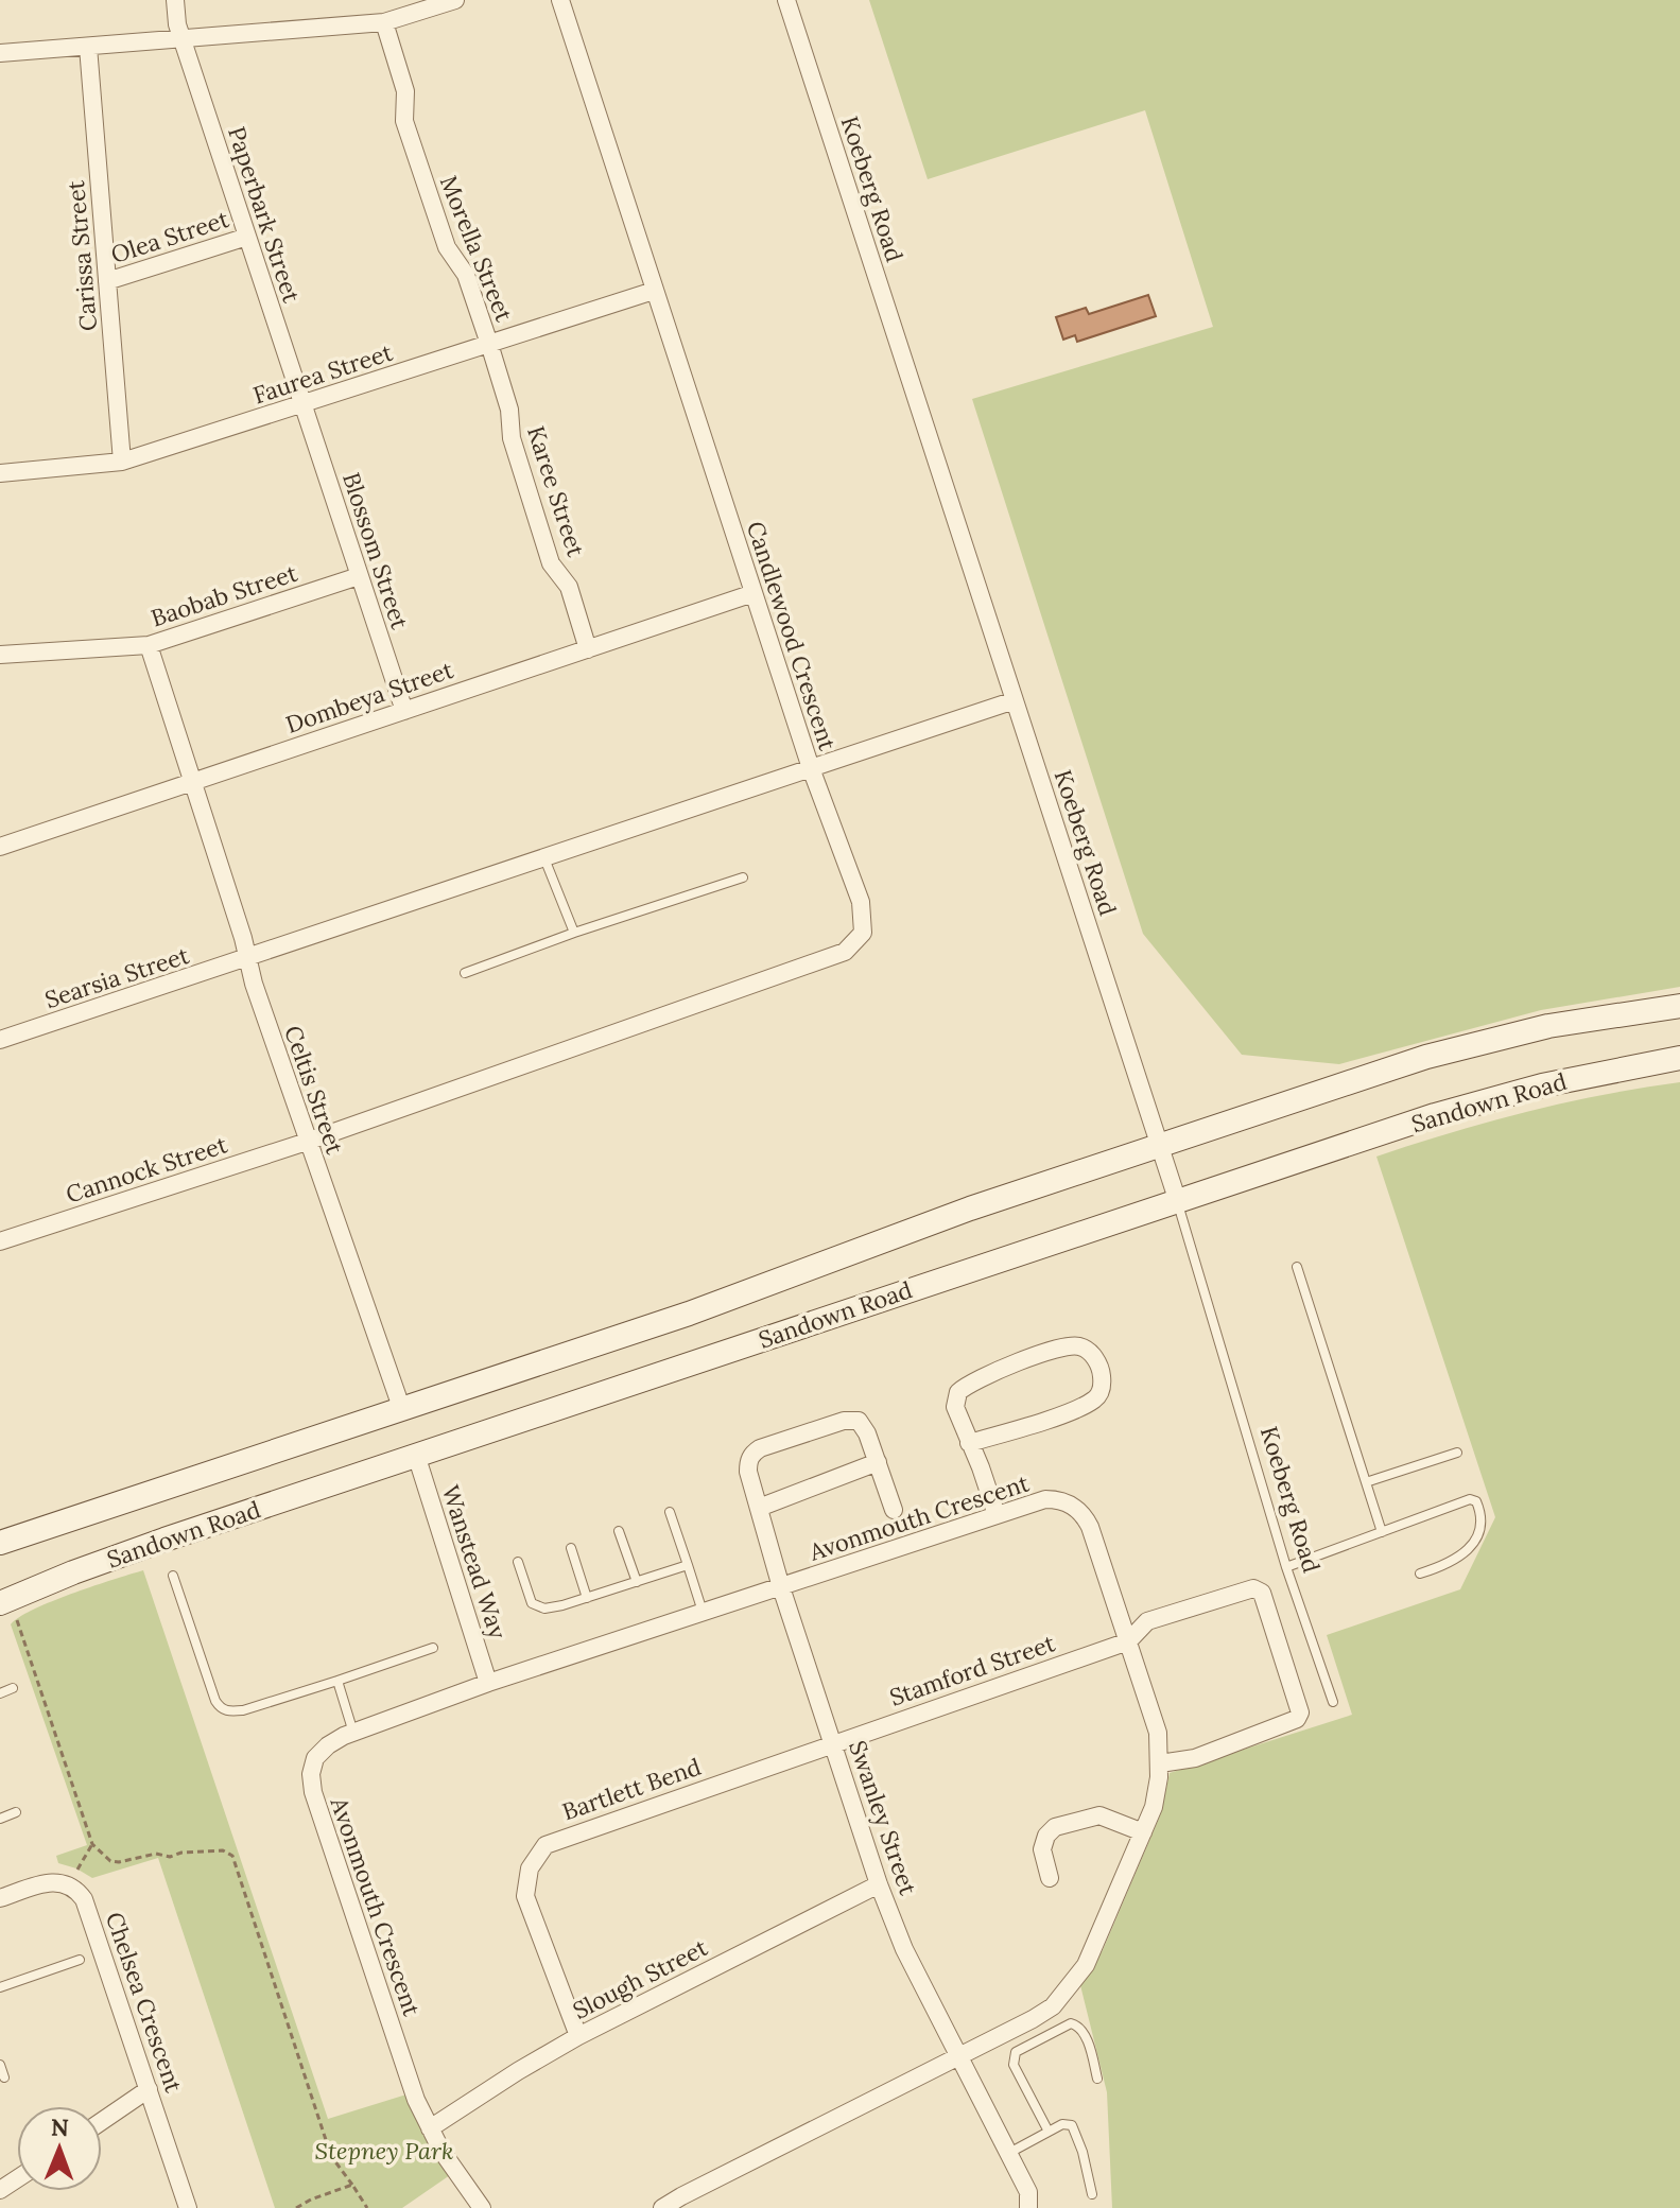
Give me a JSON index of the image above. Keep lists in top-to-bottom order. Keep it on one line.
{"streets":{"main road":["Sandown Road"],"street":["Koeberg Road","Paperbark Street","Olea Street","Morella Street","Carissa Street","Faurea Street","Karee Street","Blossom Street","Baobab Street","Candlewood Crescent","Dombeya Street","Searsia Street","Celtis Street","Cannock Street","Avonmouth Crescent","Wanstead Way","Stamford Street","Bartlett Bend","Swanley Street","Slough Street","Chelsea Crescent"]},"crossings":[["Koeberg Road","Sandown Road"],["Paperbark Street","Olea Street"],["Paperbark Street","Faurea Street"],["Paperbark Street","Blossom Street"],["Olea Street","Carissa Street"],["Morella Street","Faurea Street"],["Morella Street","Karee Street"],["Carissa Street","Faurea Street"],["Faurea Street","Karee Street"],["Faurea Street","Blossom Street"],["Faurea Street","Candlewood Crescent"],["Karee Street","Dombeya Street"],["Blossom Street","Baobab Street"],["Blossom Street","Dombeya Street"],["Baobab Street","Celtis Street"],["Candlewood Crescent","Dombeya Street"],["Candlewood Crescent","Searsia Street"],["Candlewood Crescent","Celtis Street"],["Candlewood Crescent","Cannock Street"],["Dombeya Street","Celtis Street"],["Searsia Street","Celtis Street"],["Celtis Street","Sandown Road"],["Celtis Street","Cannock Street"],["Sandown Road","Wanstead Way"],["Avonmouth Crescent","Wanstead Way"],["Avonmouth Crescent","Stamford Street"],["Avonmouth Crescent","Swanley Street"],["Avonmouth Crescent","Slough Street"],["Stamford Street","Bartlett Bend"],["Stamford Street","Swanley Street"],["Bartlett Bend","Swanley Street"],["Bartlett Bend","Slough Street"],["Swanley Street","Slough Street"]],"parks":["Stepney Park"],"north":"top"}
